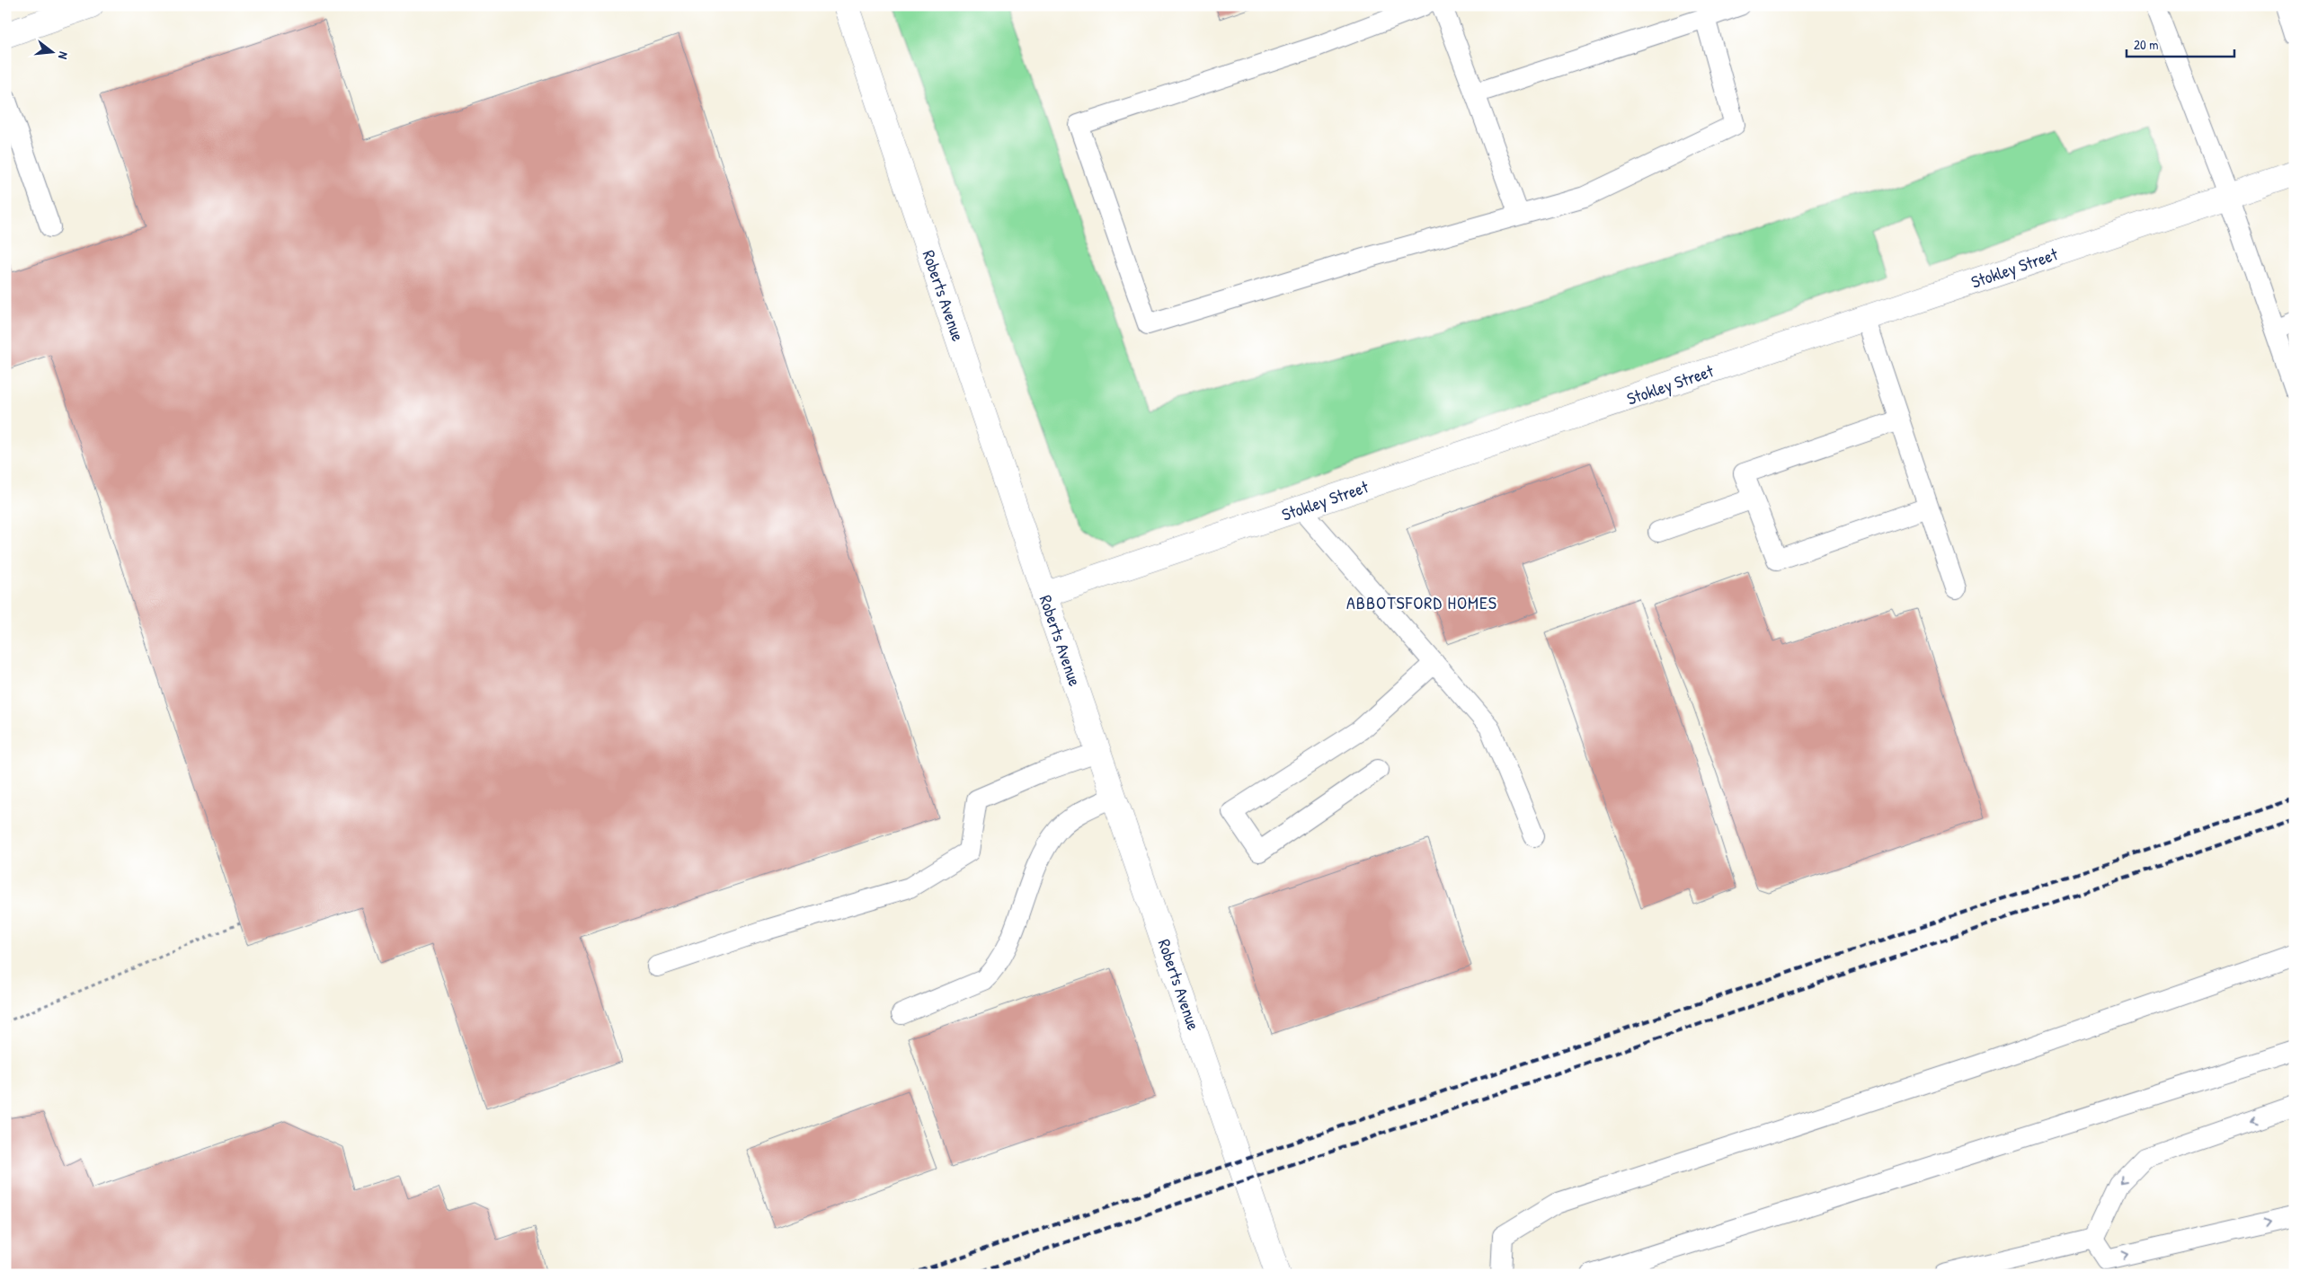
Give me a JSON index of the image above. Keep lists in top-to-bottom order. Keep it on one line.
{"streets":{"street":["Stokley Street","Roberts Avenue"]},"crossings":[["Stokley Street","Roberts Avenue"]],"districts":["ABBOTSFORD HOMES"],"scale_bar":"20 m","north":"right"}
